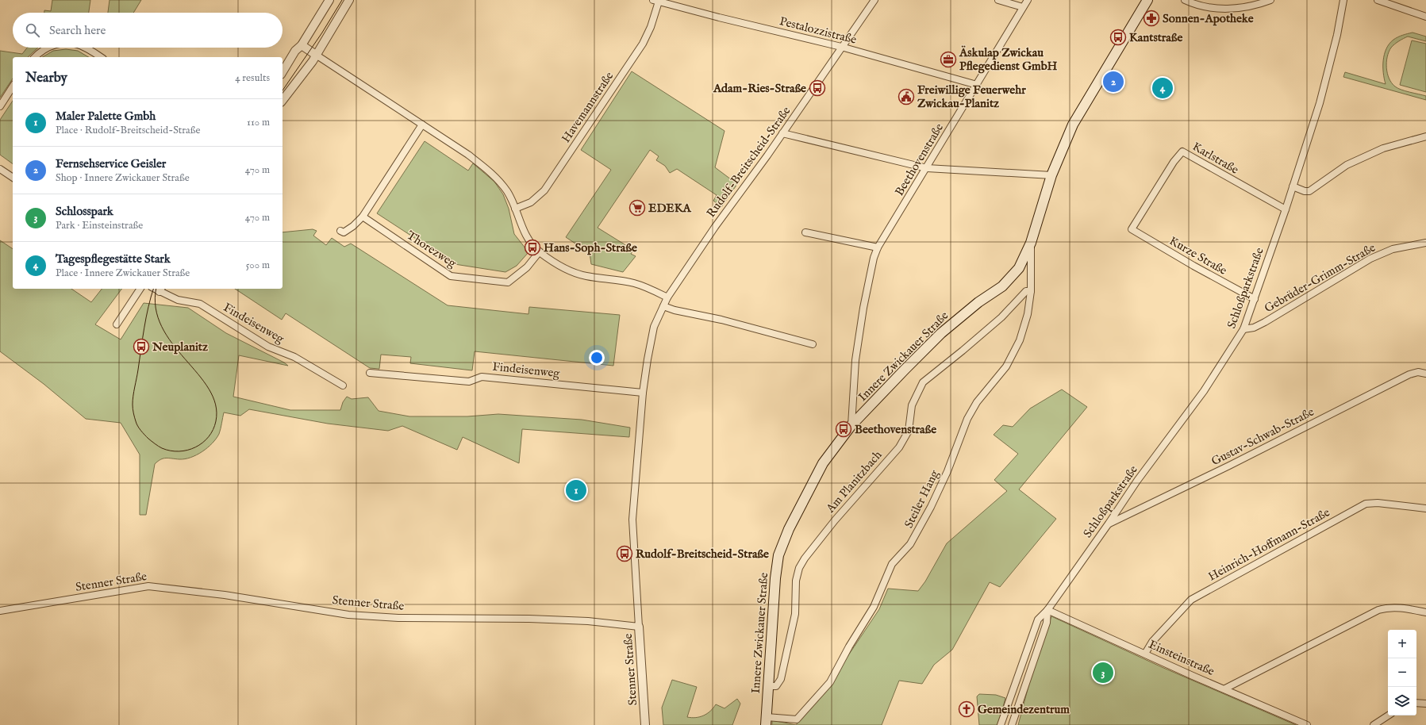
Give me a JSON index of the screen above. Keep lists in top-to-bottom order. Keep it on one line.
{"streets":{"main road":["Innere Zwickauer Straße"],"street":["Pestalozzistraße","Havemannstraße","Karlstraße","Beethovenstraße","Rudolf-Breitscheid-Straße","Thorezweg","Kurze Straße","Gebrüder-Grimm-Straße","Schloßparkstraße","Findeisenweg","Gustav-Schwab-Straße","Am Planitzbach","Steiler Hang","Heinrich-Hoffmann-Straße","Stenner Straße","Einsteinstraße"]},"crossings":[["Pestalozzistraße","Havemannstraße"],["Pestalozzistraße","Beethovenstraße"],["Pestalozzistraße","Rudolf-Breitscheid-Straße"],["Karlstraße","Kurze Straße"],["Karlstraße","Schloßparkstraße"],["Beethovenstraße","Innere Zwickauer Straße"],["Rudolf-Breitscheid-Straße","Findeisenweg"],["Rudolf-Breitscheid-Straße","Stenner Straße"],["Kurze Straße","Schloßparkstraße"],["Gebrüder-Grimm-Straße","Schloßparkstraße"],["Schloßparkstraße","Gustav-Schwab-Straße"],["Schloßparkstraße","Einsteinstraße"],["Innere Zwickauer Straße","Am Planitzbach"],["Innere Zwickauer Straße","Steiler Hang"],["Am Planitzbach","Steiler Hang"],["Heinrich-Hoffmann-Straße","Einsteinstraße"]],"places":{"pharmacy":["Sonnen-Apotheke"],"bus stop":["Kantstraße","Adam-Ries-Straße","Hans-Soph-Straße","Neuplanitz","Beethovenstraße","Rudolf-Breitscheid-Straße"],"office":["Äskulap Zwickau Pflegedienst GmbH"],"public building":["Freiwillige Feuerwehr Zwickau-Planitz"],"supermarket":["EDEKA"],"church":["Gemeindezentrum"]},"page":{"search":"Search here","heading":["Nearby","4 results"],"pins":["2","4","1","3"],"list":[{"mark":"1","name":"Maler Palette Gmbh","note":"Place · Rudolf-Breitscheid-Straße","value":"110 m"},{"mark":"2","name":"Fernsehservice Geisler","note":"Shop · Innere Zwickauer Straße","value":"470 m"},{"mark":"3","name":"Schlosspark","note":"Park · Einsteinstraße","value":"470 m"},{"mark":"4","name":"Tagespflegestätte Stark","note":"Place · Innere Zwickauer Straße","value":"500 m"}],"map_buttons":["+","−"]}}
